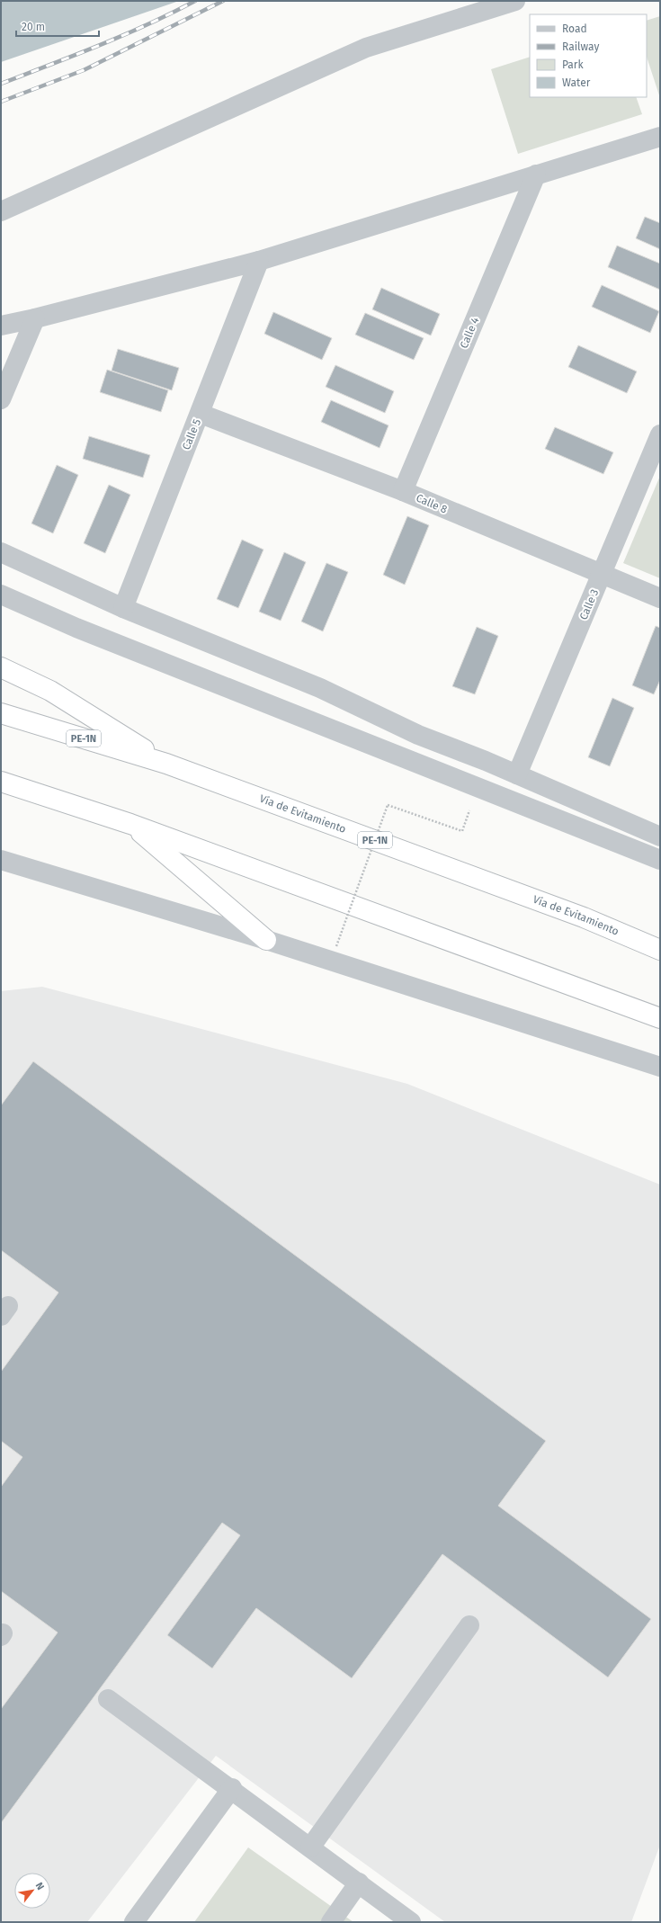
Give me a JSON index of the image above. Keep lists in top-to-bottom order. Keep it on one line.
{"streets":{"highway":["PE-1N","Vía de Evitamiento"],"street":["Calle 4","Calle 5","Calle 8","Calle 3"]},"crossings":[["Calle 4","Calle 8"],["Calle 5","Calle 8"],["Calle 8","Calle 3"]],"legend":["Road","Railway","Park","Water"],"scale_bar":"20 m","north":"top right"}
